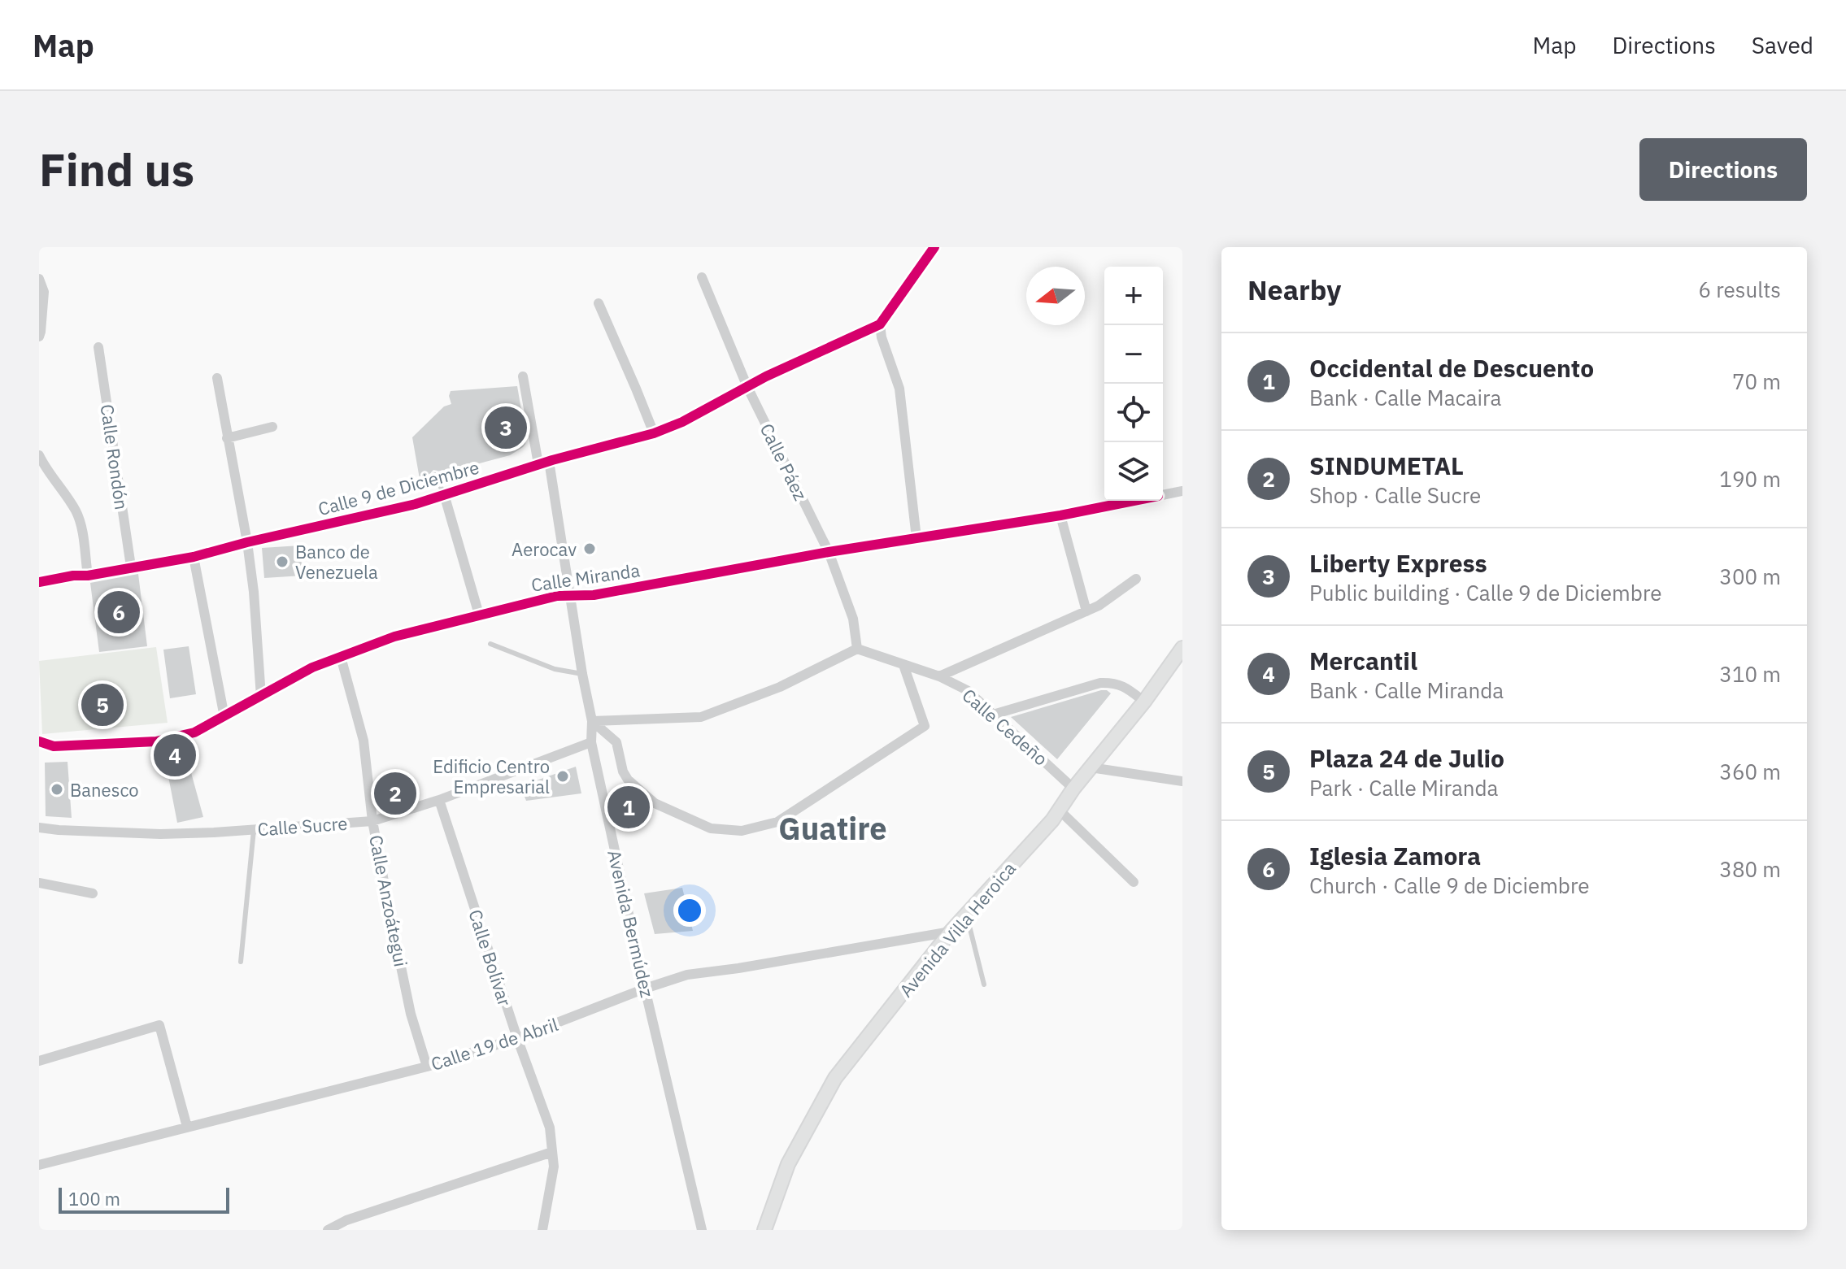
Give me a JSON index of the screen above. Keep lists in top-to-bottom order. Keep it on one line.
{"streets":{"main road":["Avenida Villa Heroica"],"street":["Calle Rondón","Calle Páez","Calle 9 de Diciembre","Calle Miranda","Calle Cedeño","Calle Sucre","Calle Anzoátegui","Avenida Bermúdez","Calle Bolívar","Calle 19 de Abril"]},"crossings":[["Calle Rondón","Calle 9 de Diciembre"],["Calle Páez","Calle 9 de Diciembre"],["Calle Páez","Calle Miranda"],["Calle Páez","Calle Cedeño"],["Calle 9 de Diciembre","Avenida Bermúdez"],["Calle Miranda","Calle Anzoátegui"],["Calle Miranda","Avenida Bermúdez"],["Calle Cedeño","Avenida Villa Heroica"],["Calle Sucre","Calle Anzoátegui"],["Calle Sucre","Avenida Bermúdez"],["Calle Sucre","Calle Bolívar"],["Calle Anzoátegui","Calle 19 de Abril"],["Avenida Bermúdez","Calle 19 de Abril"],["Avenida Villa Heroica","Calle 19 de Abril"],["Calle Bolívar","Calle 19 de Abril"]],"districts":["Guatire"],"places":["Aerocav","Banco de Venezuela","Edificio Centro Empresarial","Banesco"],"scale_bar":"100 m","north":"left","page":{"header":"Map","nav":["Map","Directions","Saved"],"buttons":"Directions","title":"Find us","heading":["Nearby","6 results"],"map_buttons":["+","−"],"list":[{"mark":"1","name":"Occidental de Descuento","note":"Bank · Calle Macaira","value":"70 m"},{"mark":"2","name":"SINDUMETAL","note":"Shop · Calle Sucre","value":"190 m"},{"mark":"3","name":"Liberty Express","note":"Public building · Calle 9 de Diciembre","value":"300 m"},{"mark":"4","name":"Mercantil","note":"Bank · Calle Miranda","value":"310 m"},{"mark":"5","name":"Plaza 24 de Julio","note":"Park · Calle Miranda","value":"360 m"},{"mark":"6","name":"Iglesia Zamora","note":"Church · Calle 9 de Diciembre","value":"380 m"}],"pins":["3","6","5","4","2","1"],"scale":"100 m"}}
